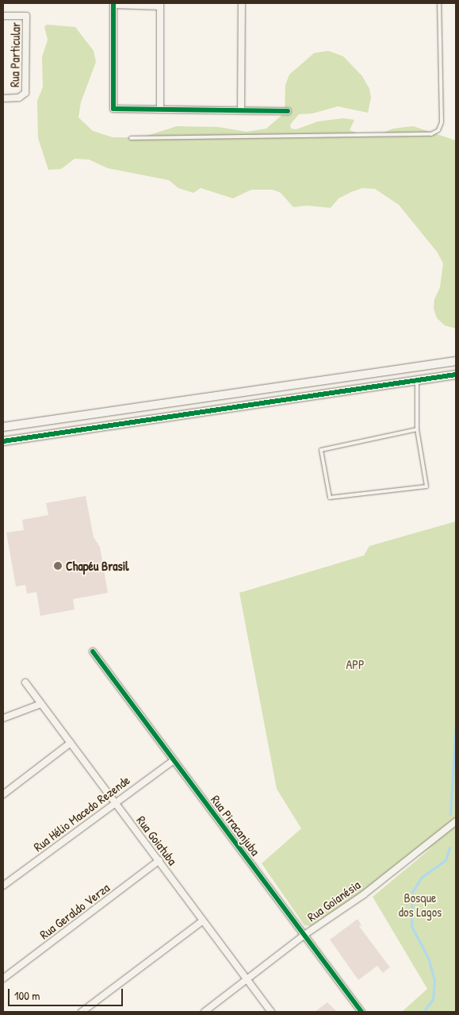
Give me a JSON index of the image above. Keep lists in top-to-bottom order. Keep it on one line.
{"streets":{"street":["Rua Particular","Rua Hélio Macedo Rezende","Rua Piracanjuba","Rua Goiatuba","Rua Goianésia","Rua Geraldo Verza"]},"crossings":[["Rua Hélio Macedo Rezende","Rua Piracanjuba"],["Rua Hélio Macedo Rezende","Rua Goiatuba"],["Rua Piracanjuba","Rua Goianésia"],["Rua Goiatuba","Rua Goianésia"],["Rua Goiatuba","Rua Geraldo Verza"]],"parks":["APP","Bosque dos Lagos"],"places":["Chapéu Brasil"],"scale_bar":"100 m"}
